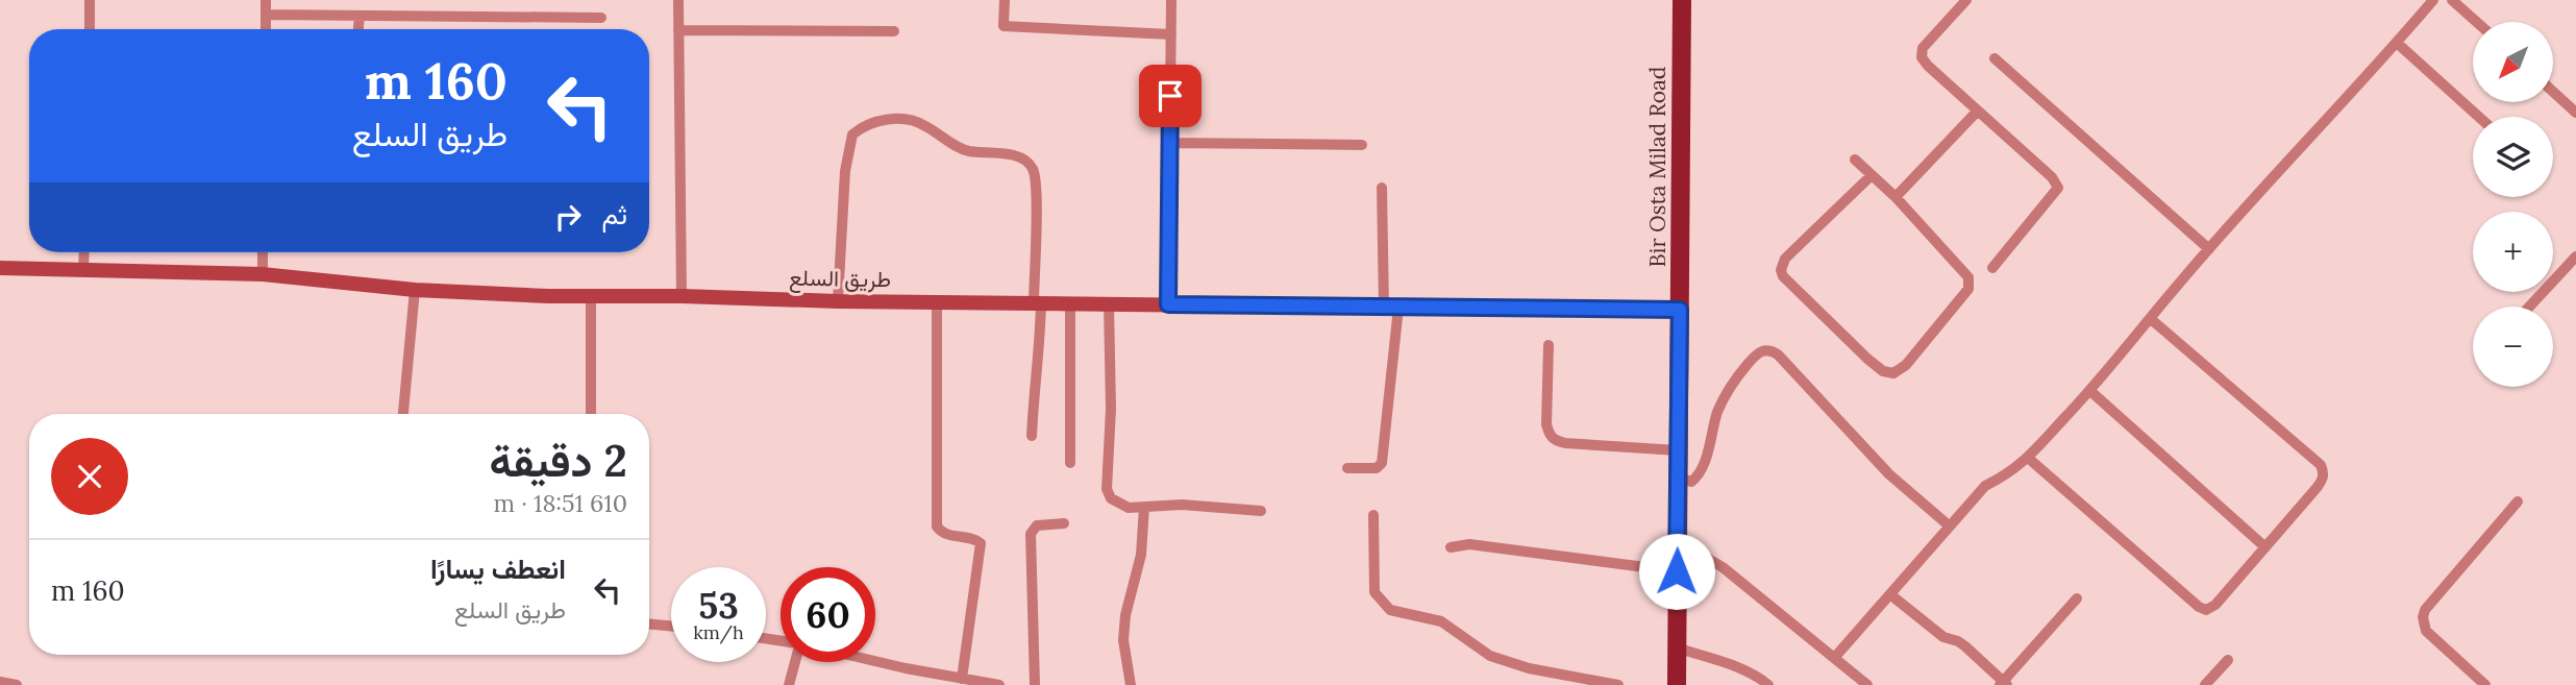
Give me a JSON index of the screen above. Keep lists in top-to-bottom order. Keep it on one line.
{"streets":{"main road":["Bir Osta Milad Road"],"street":["طريق السلع"]},"crossings":[["Bir Osta Milad Road","طريق السلع"]],"north":"bottom left","page":{"map_buttons":["+","−"],"turn":["160 m","طريق السلع"],"then":"ثم","heading":["2 دقيقة","610 m · 18:51"],"list":[{"name":"انعطف يسارًا","note":"طريق السلع","value":"160 m"}],"speed":"53 km/h","limit":"60"}}
